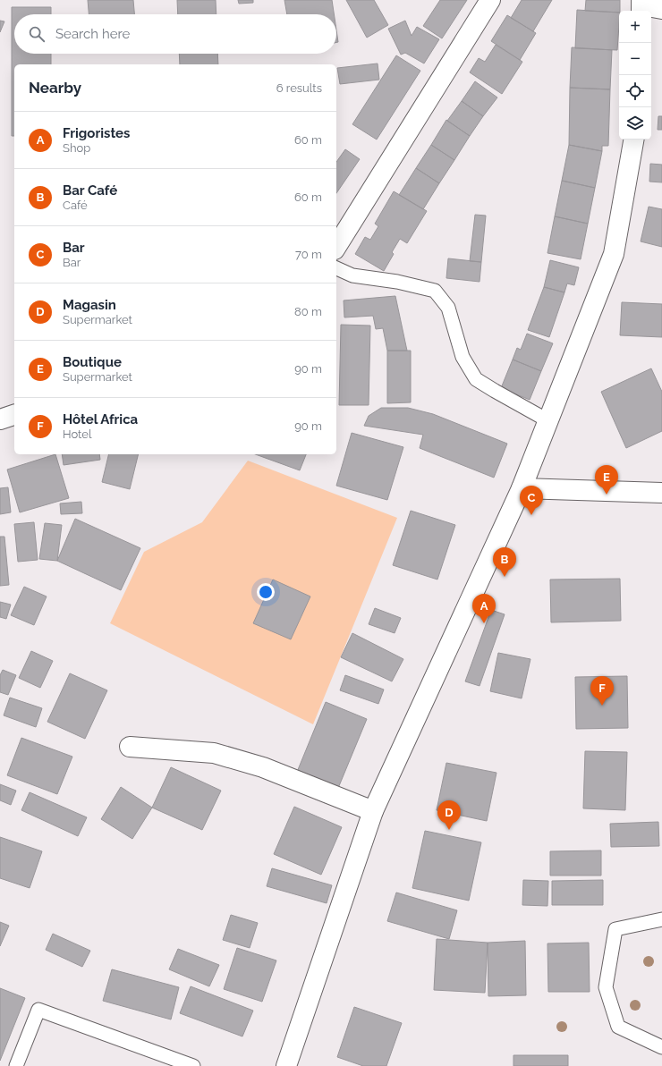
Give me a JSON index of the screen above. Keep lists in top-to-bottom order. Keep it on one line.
{"page":{"map_buttons":["+","−"],"search":"Search here","heading":["Nearby","6 results"],"list":[{"mark":"A","name":"Frigoristes","note":"Shop","value":"60 m"},{"mark":"B","name":"Bar Café","note":"Café","value":"60 m"},{"mark":"C","name":"Bar","note":"Bar","value":"70 m"},{"mark":"D","name":"Magasin","note":"Supermarket","value":"80 m"},{"mark":"E","name":"Boutique","note":"Supermarket","value":"90 m"},{"mark":"F","name":"Hôtel Africa","note":"Hotel","value":"90 m"}],"pins":["E","C","B","A","F","D"]}}
